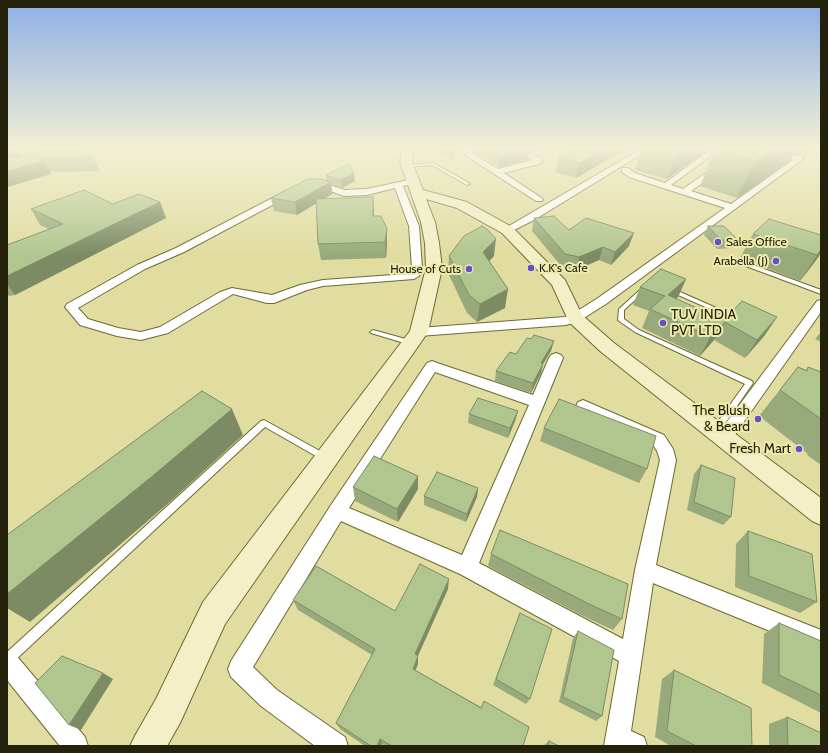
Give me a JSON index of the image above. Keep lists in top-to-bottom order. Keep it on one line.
{"places":["Sales Office","Arabella (J)","K.K's Cafe","House of Cuts","TUV INDIA PVT LTD","The Blush & Beard","Fresh Mart"]}
